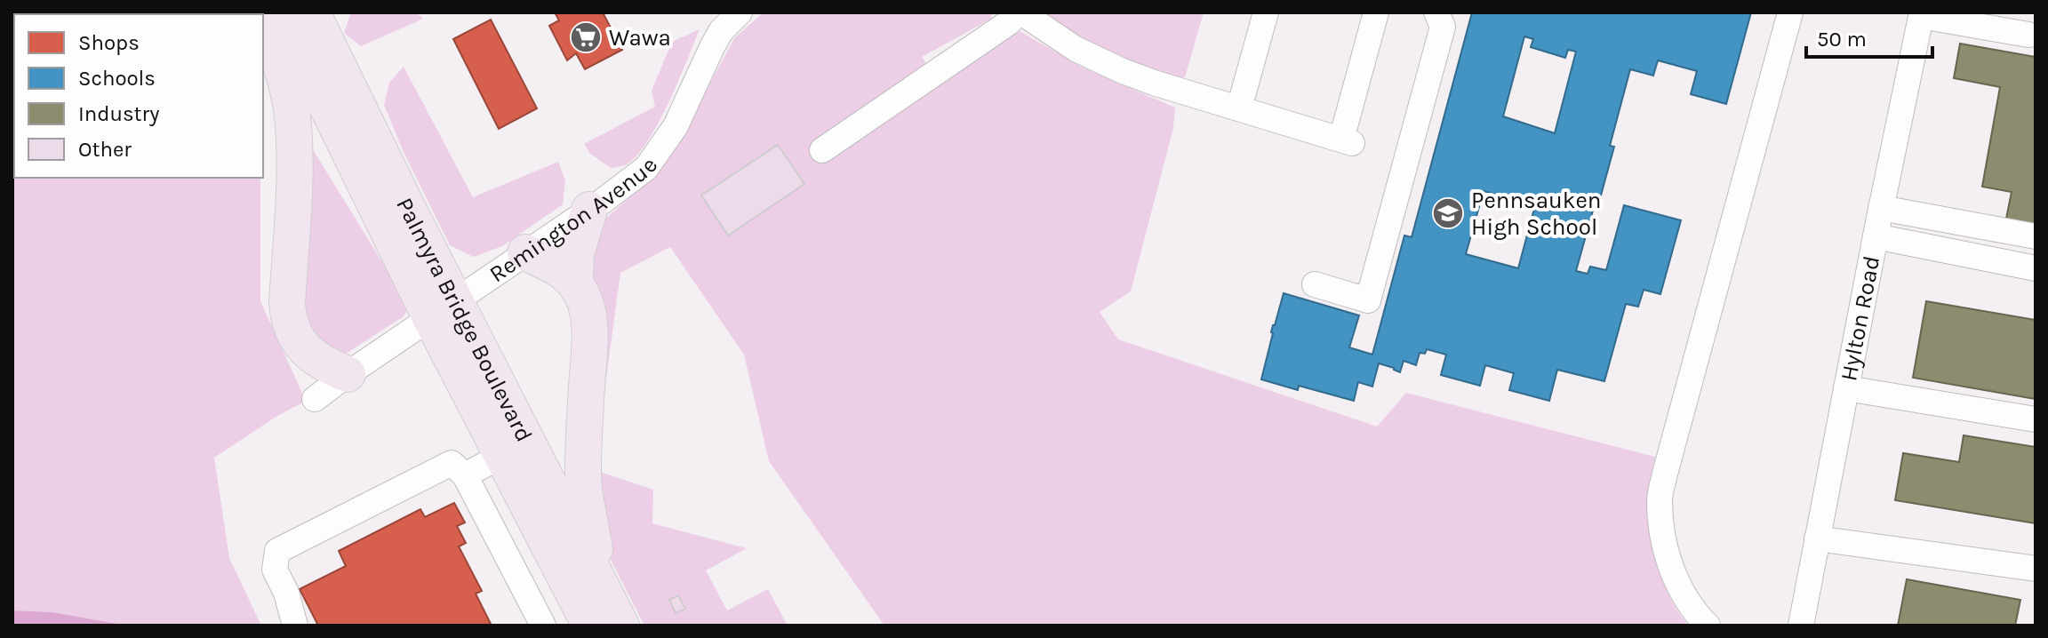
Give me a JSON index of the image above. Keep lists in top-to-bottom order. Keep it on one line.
{"streets":{"highway":["Palmyra Bridge Boulevard"],"street":["Remington Avenue","Hylton Road"]},"crossings":[["Remington Avenue","Palmyra Bridge Boulevard"]],"places":{"supermarket":["Wawa"],"school or university":["Pennsauken High School"]},"legend":["Shops","Schools","Industry","Other"],"scale_bar":"50 m"}
